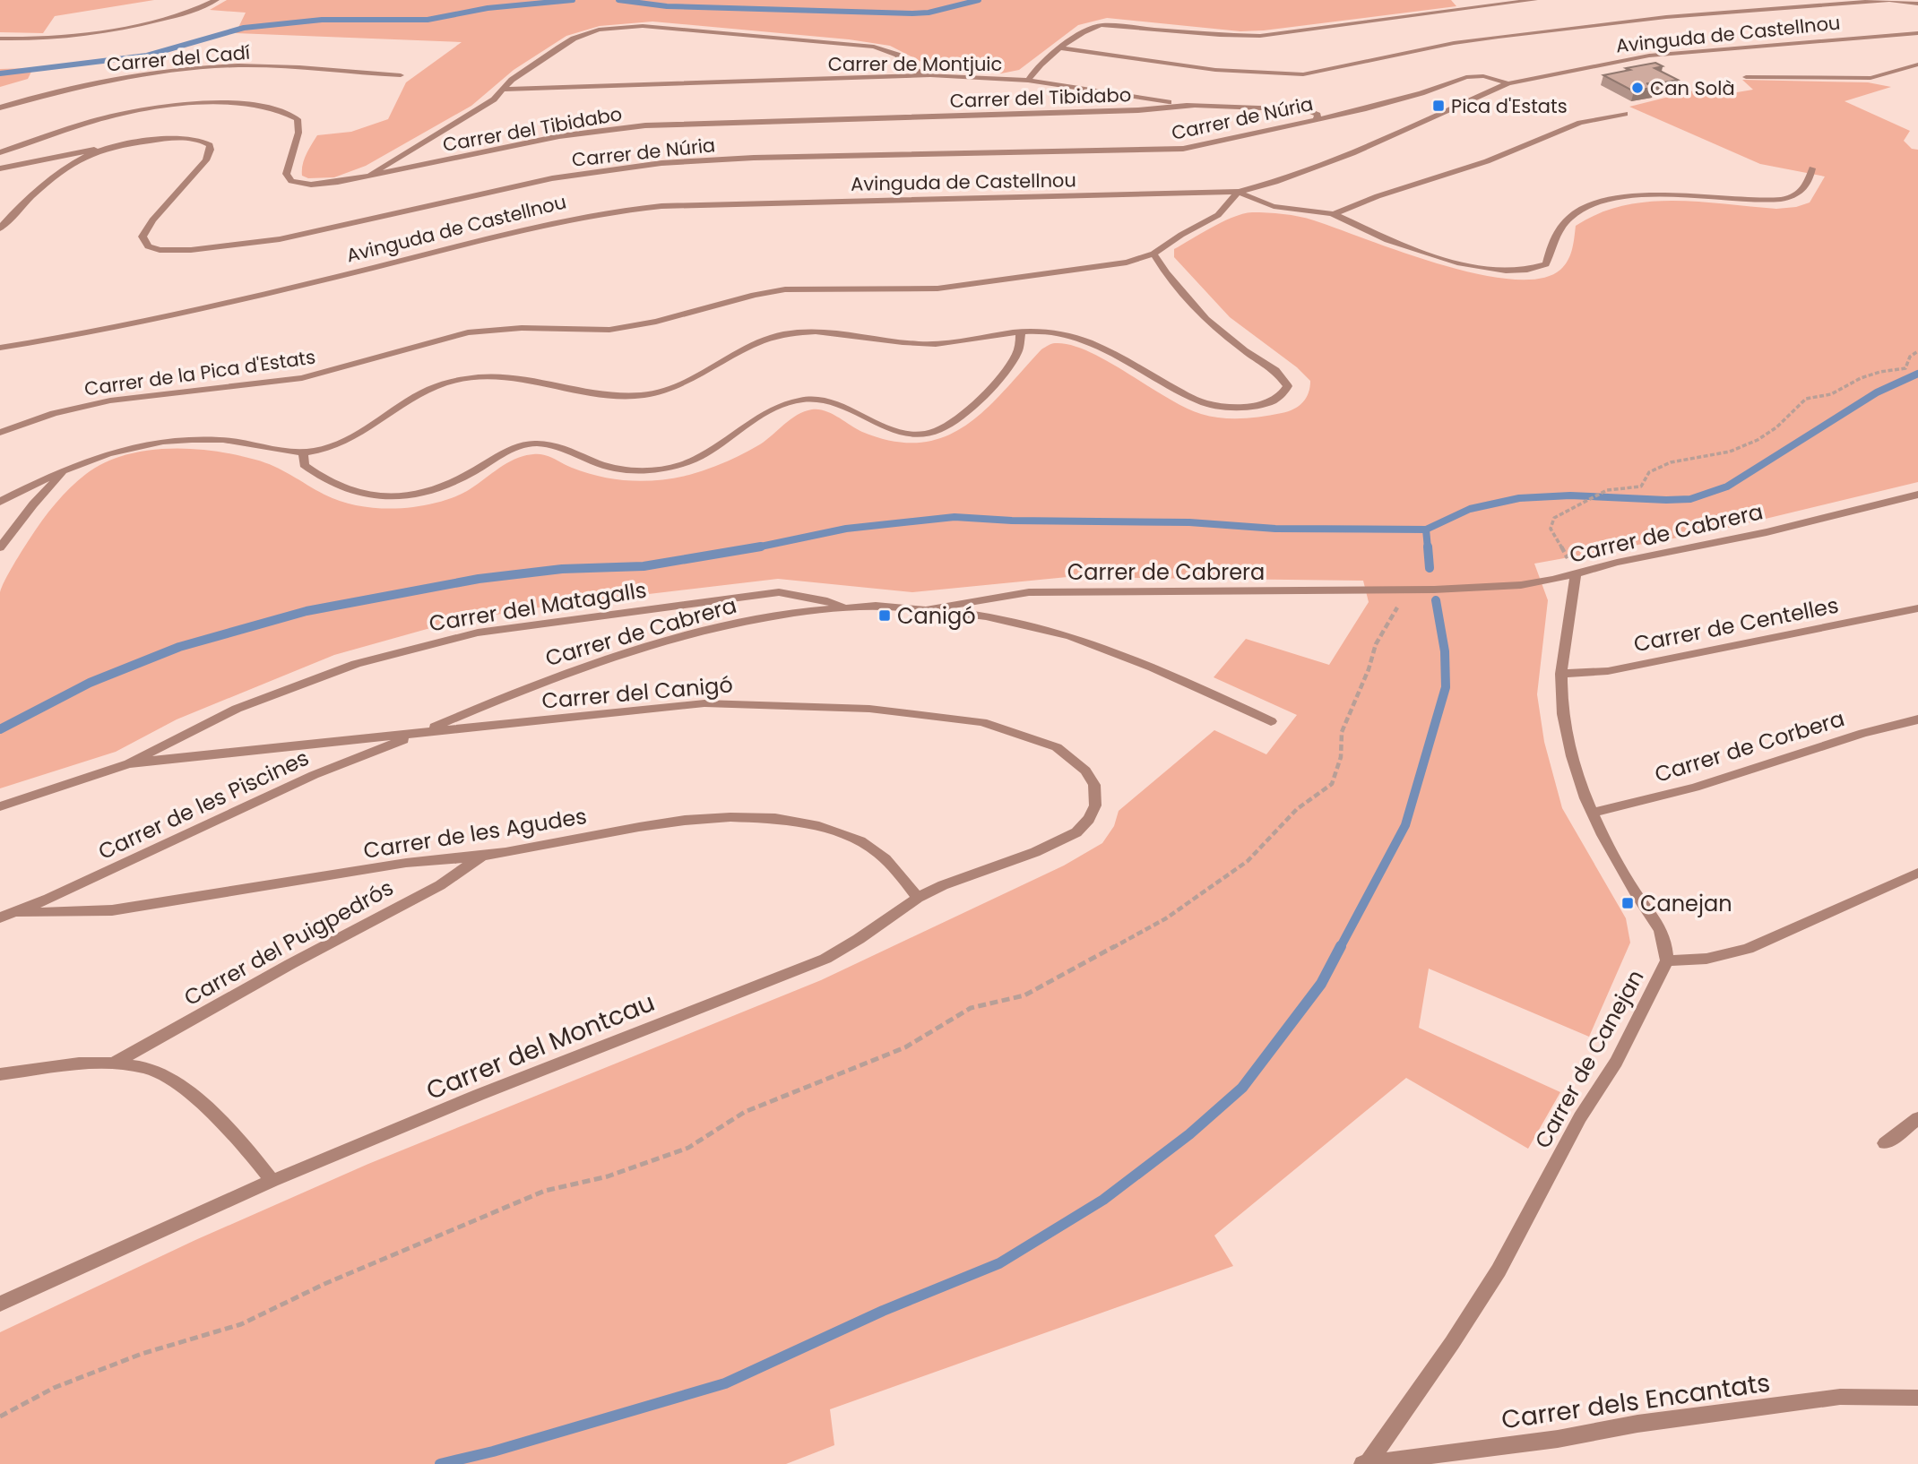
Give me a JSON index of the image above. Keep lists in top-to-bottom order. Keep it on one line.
{"streets":{"street":["Avinguda de Castellnou","Carrer del Cadí","Carrer de Montjuic","Carrer del Tibidabo","Carrer de Núria","Carrer de la Pica d'Estats","Carrer de Cabrera","Carrer del Matagalls","Carrer de Centelles","Carrer del Canigó","Carrer de Corbera","Carrer de les Piscines","Carrer de les Agudes","Carrer del Puigpedrós","Carrer del Montcau","Carrer de Canejan","Carrer dels Encantats"]},"crossings":[["Avinguda de Castellnou","Carrer de Núria"],["Avinguda de Castellnou","Carrer de la Pica d'Estats"],["Carrer de Montjuic","Carrer del Tibidabo"],["Carrer de Montjuic","Carrer de Núria"],["Carrer de Cabrera","Carrer del Matagalls"],["Carrer de Cabrera","Carrer del Canigó"],["Carrer de Cabrera","Carrer de les Piscines"],["Carrer de Cabrera","Carrer de Canejan"],["Carrer del Matagalls","Carrer del Canigó"],["Carrer de Centelles","Carrer de Canejan"],["Carrer del Canigó","Carrer de les Piscines"],["Carrer del Canigó","Carrer del Montcau"],["Carrer de Corbera","Carrer de Canejan"],["Carrer de les Piscines","Carrer de les Agudes"],["Carrer de les Agudes","Carrer del Puigpedrós"],["Carrer de les Agudes","Carrer del Montcau"],["Carrer del Puigpedrós","Carrer del Montcau"],["Carrer de Canejan","Carrer dels Encantats"]],"places":{"other":["Can Solà"],"transit":["Pica d'Estats","Canigó","Canejan"]}}
